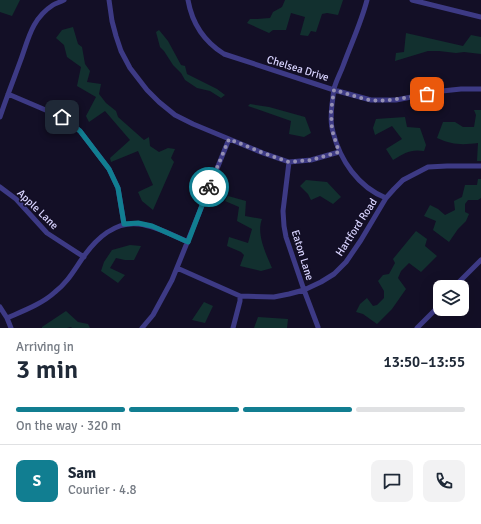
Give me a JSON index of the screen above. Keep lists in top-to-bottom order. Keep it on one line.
{"streets":{"street":["Chelsea Drive","Apple Lane","Hartford Road","Eaton Lane"]},"crossings":[["Hartford Road","Eaton Lane"]],"page":{"heading":["3 min","Arriving in","13:50–13:55"],"panel":["Sam","Courier · 4.8"],"bar":"On the way · 320 m","round":"S"}}
